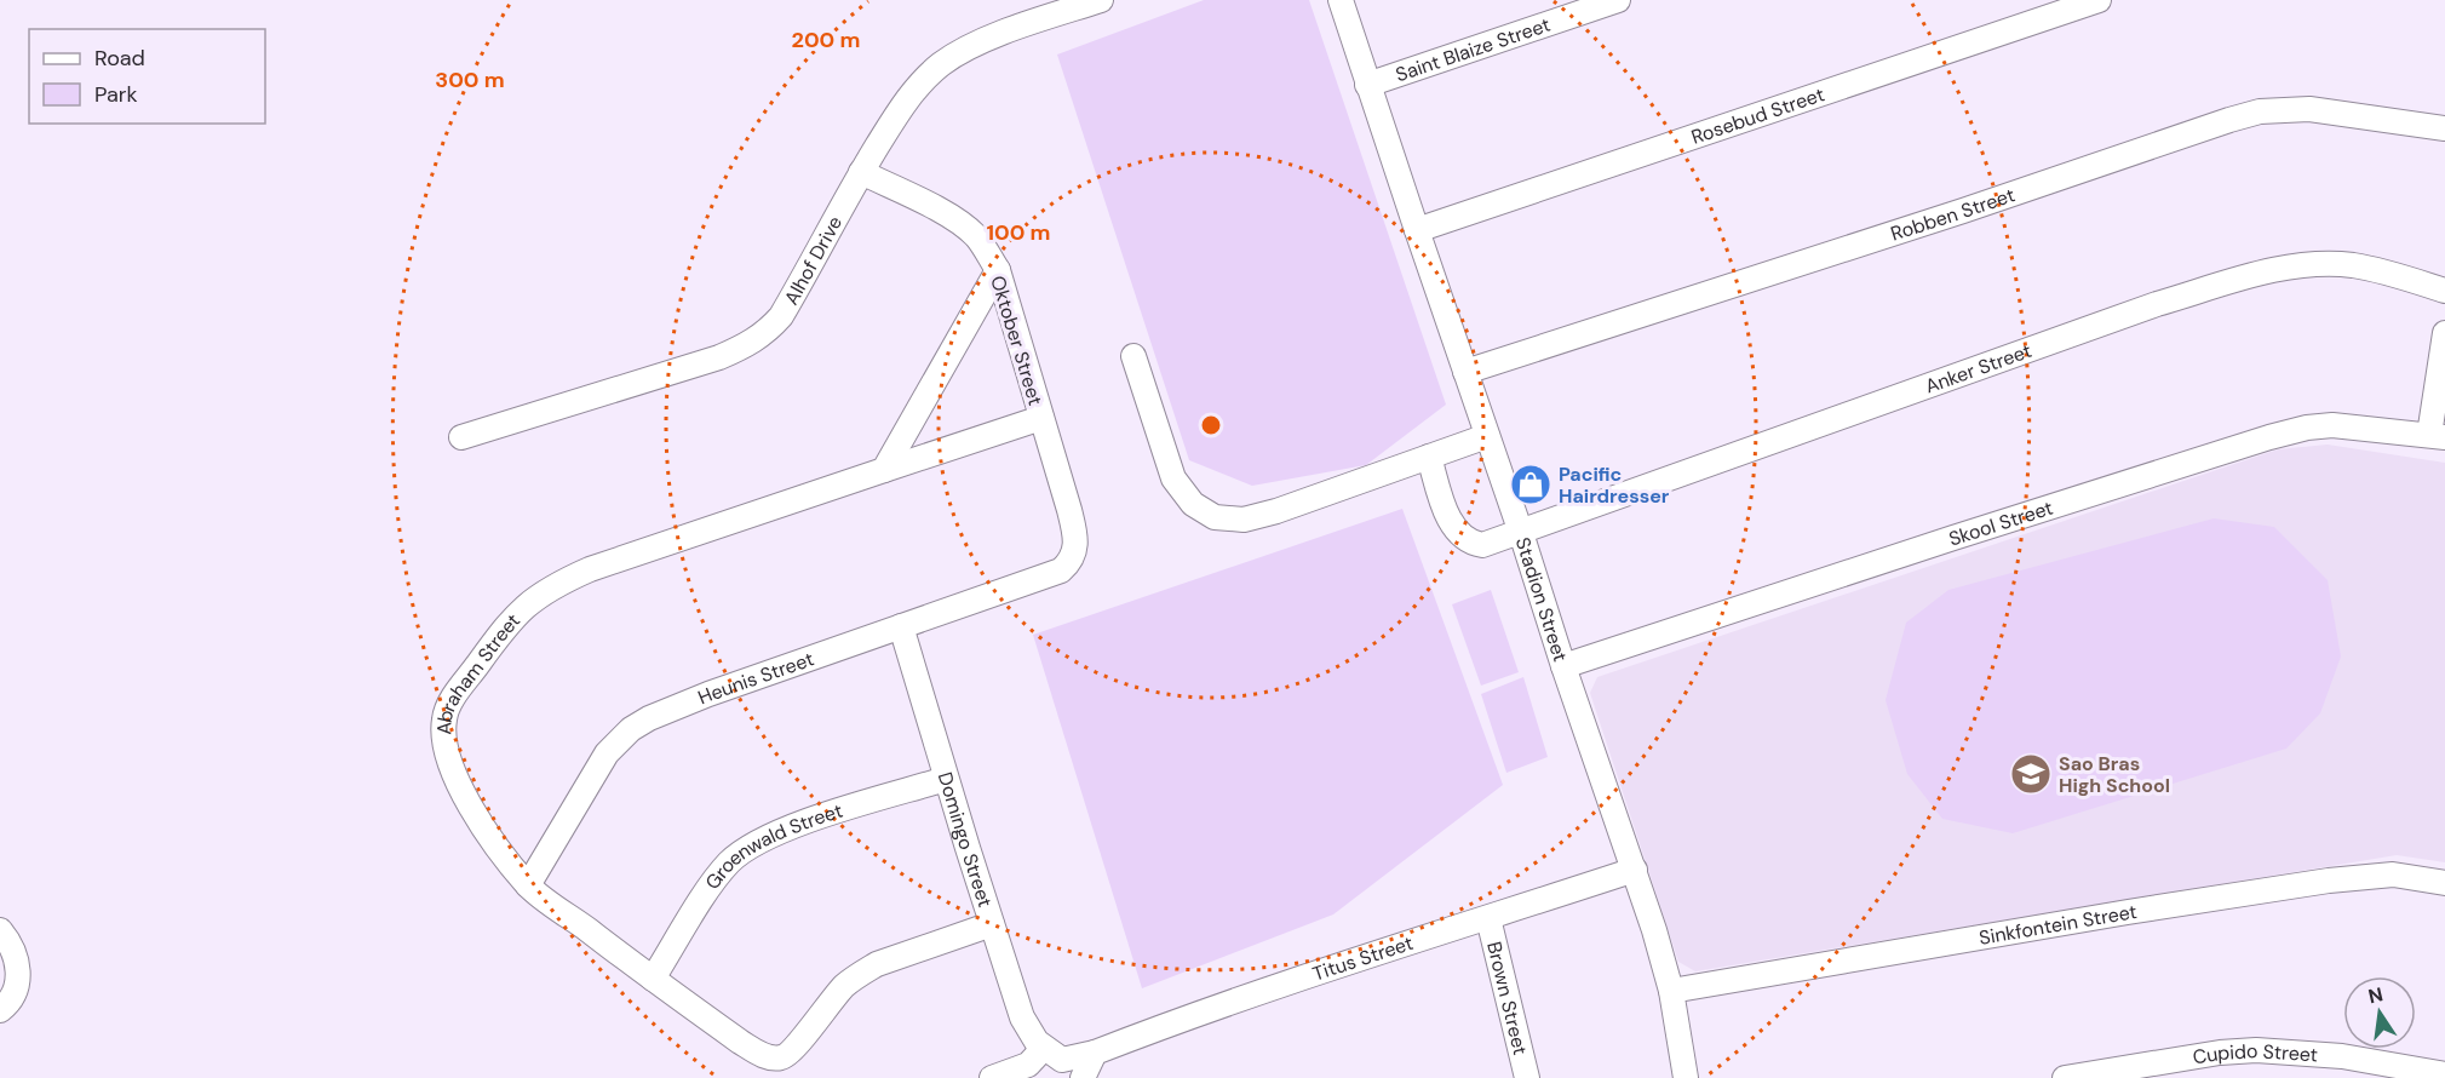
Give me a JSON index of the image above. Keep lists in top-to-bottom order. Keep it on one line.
{"streets":{"street":["Saint Blaize Street","Rosebud Street","Robben Street","Alhof Drive","Oktober Street","Anker Street","Skool Street","Stadion Street","Abraham Street","Heunis Street","Domingo Street","Groenwald Street","Sinkfontein Street","Titus Street","Brown Street","Cupido Street"]},"crossings":[["Saint Blaize Street","Stadion Street"],["Rosebud Street","Stadion Street"],["Robben Street","Stadion Street"],["Alhof Drive","Oktober Street"],["Oktober Street","Abraham Street"],["Oktober Street","Heunis Street"],["Anker Street","Stadion Street"],["Skool Street","Stadion Street"],["Stadion Street","Sinkfontein Street"],["Stadion Street","Titus Street"],["Abraham Street","Heunis Street"],["Abraham Street","Domingo Street"],["Abraham Street","Groenwald Street"],["Heunis Street","Domingo Street"],["Domingo Street","Groenwald Street"],["Domingo Street","Titus Street"],["Titus Street","Brown Street"]],"places":{"shop":["Pacific Hairdresser"],"school or university":["Sao Bras High School"]},"legend":["Road","Park"],"north":"top","rings":["200 m","300 m","100 m"]}
